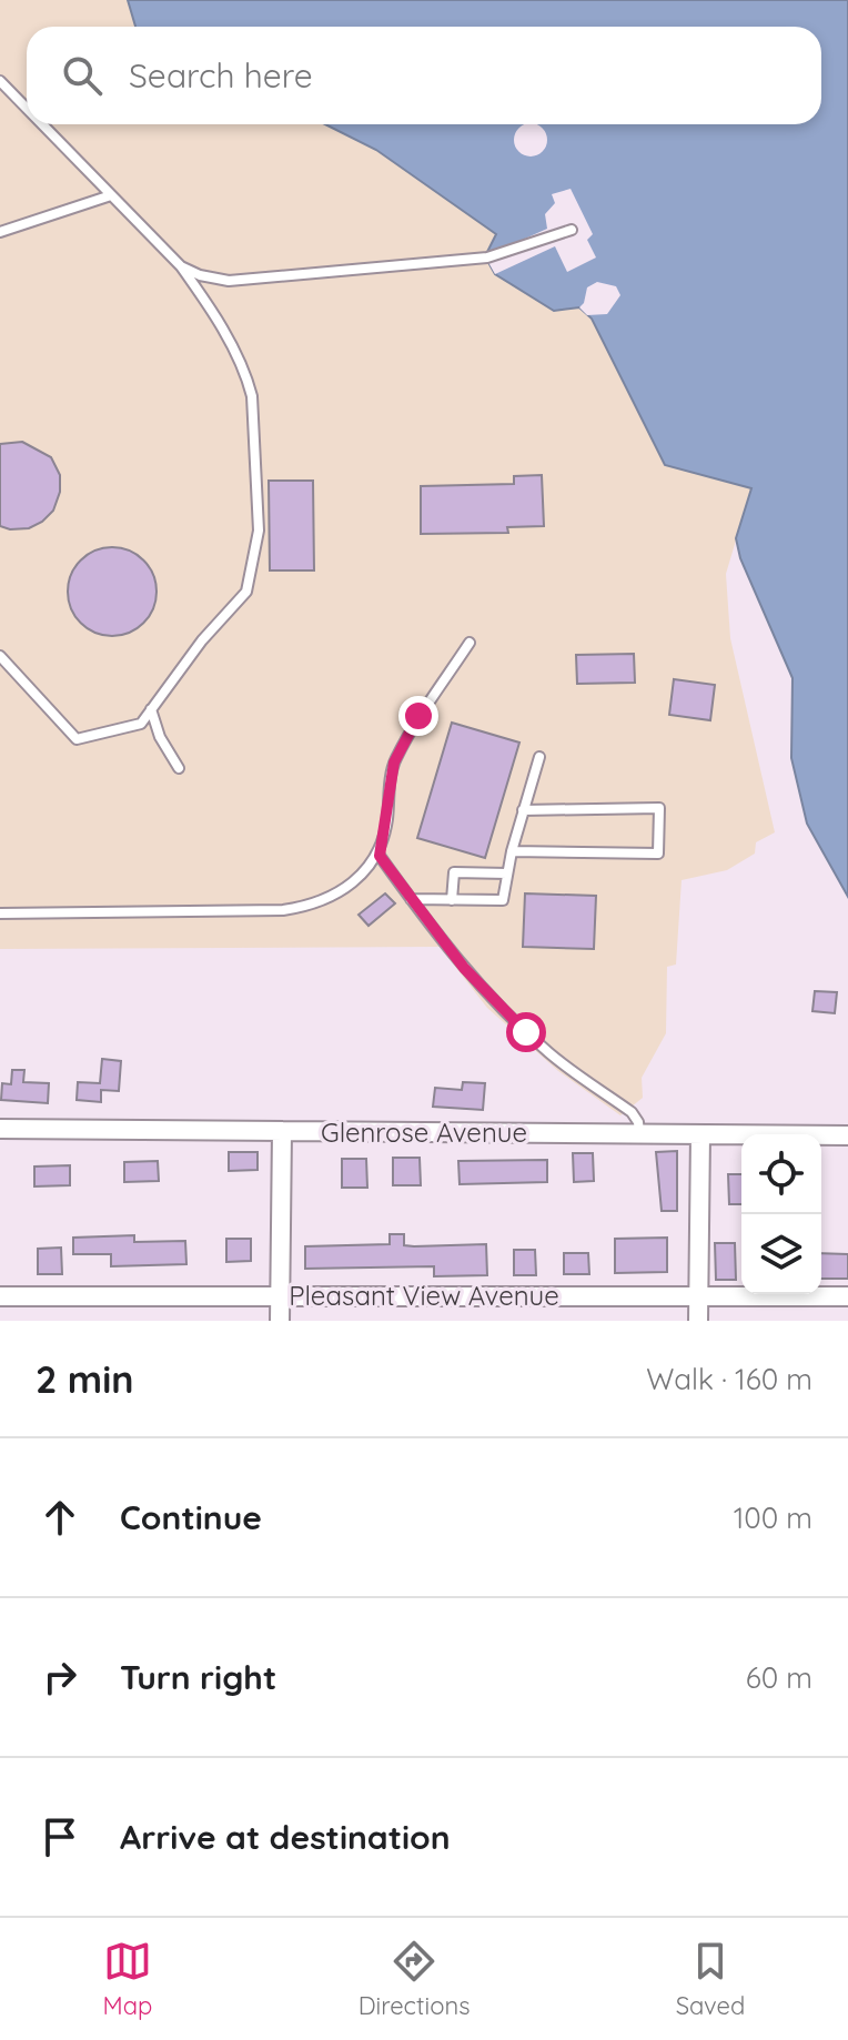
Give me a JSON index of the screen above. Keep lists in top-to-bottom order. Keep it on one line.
{"streets":{"street":["Glenrose Avenue","Pleasant View Avenue"]},"page":{"search":"Search here","heading":["2 min","Walk · 160 m"],"list":[["Continue","100 m"],["Turn right","60 m"],"Arrive at destination"],"nav":["Map","Directions","Saved"]}}
